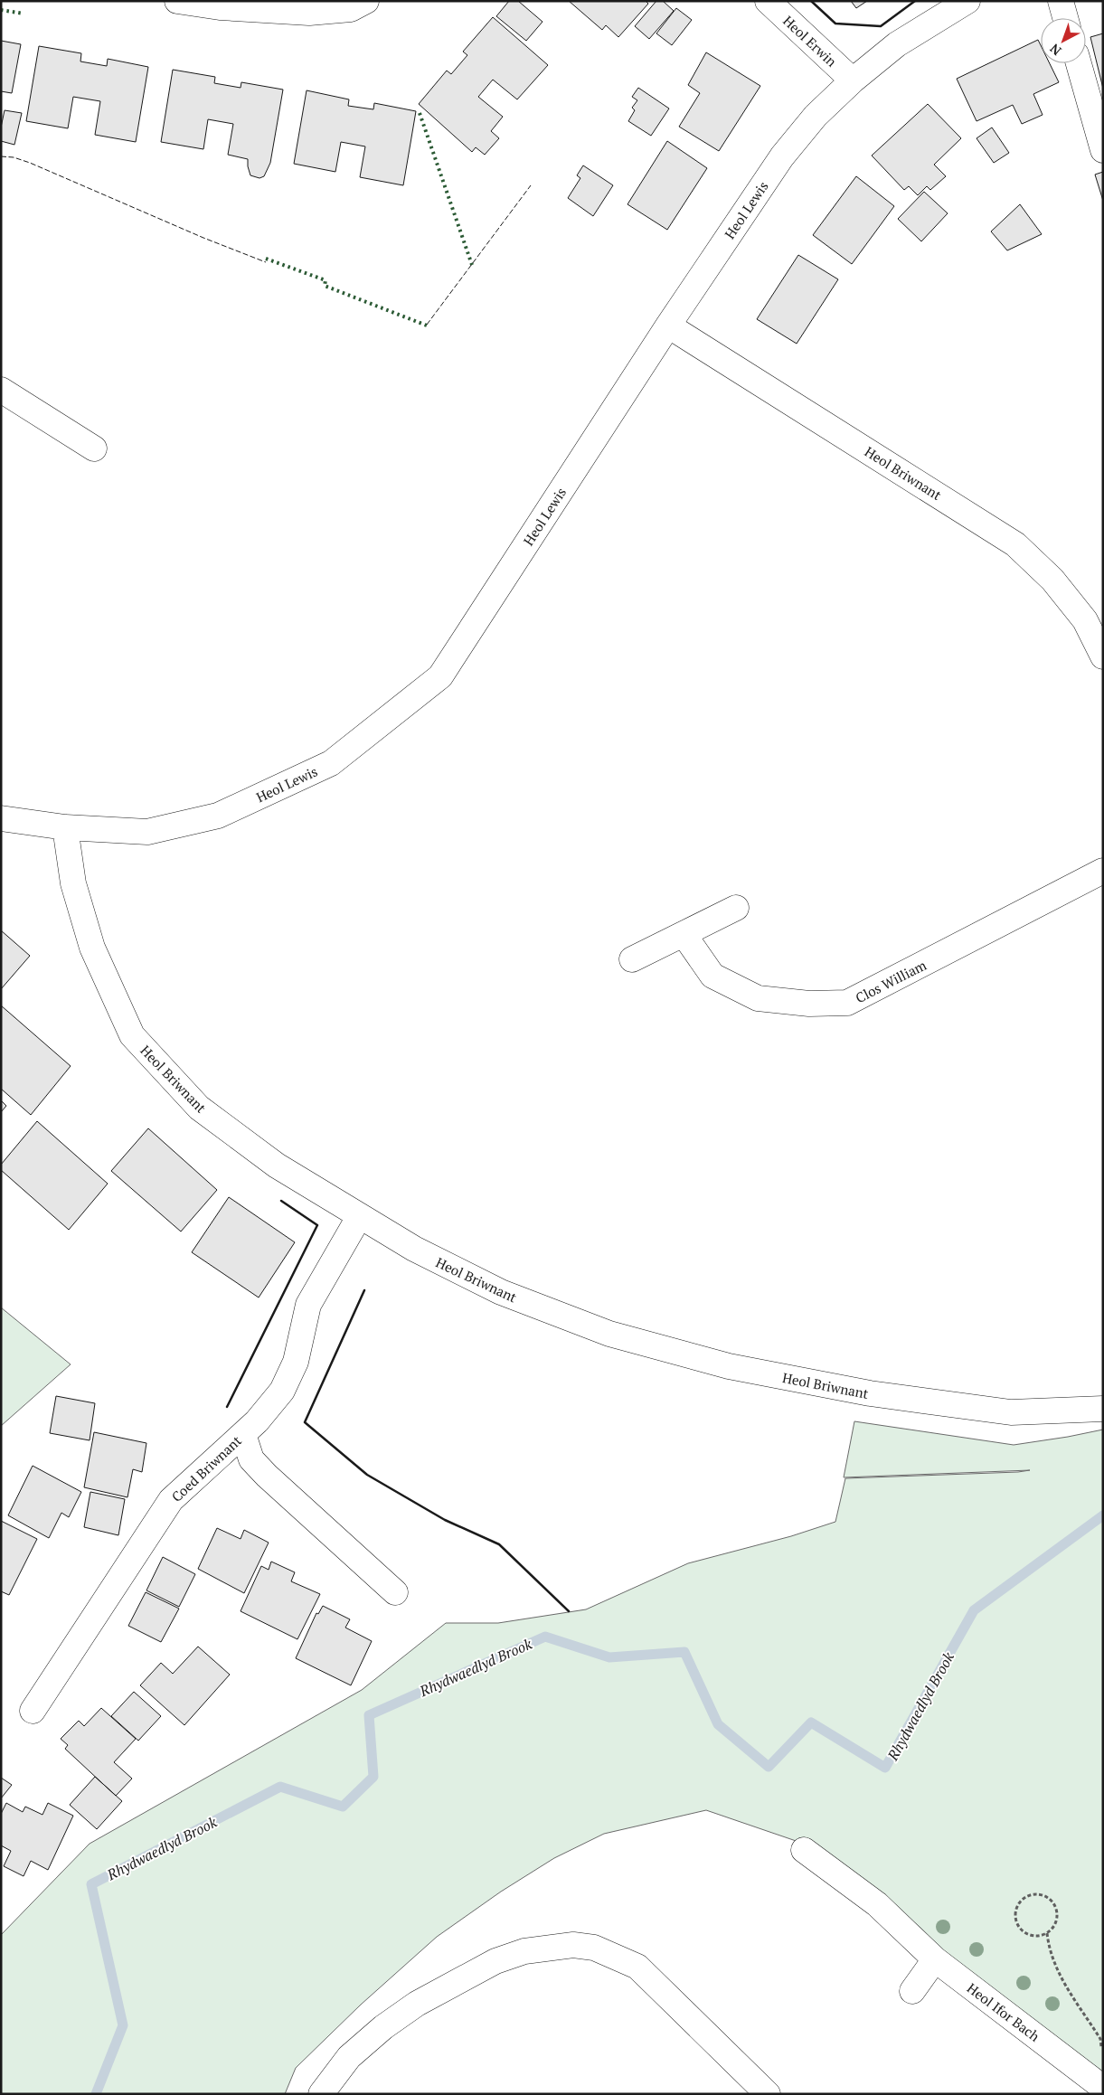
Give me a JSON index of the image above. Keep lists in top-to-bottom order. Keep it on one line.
{"streets":{"street":["Heol Erwin","Heol Lewis","Heol Briwnant","Clos William","Coed Briwnant","Heol Ifor Bach"]},"crossings":[["Heol Erwin","Heol Lewis"],["Heol Lewis","Heol Briwnant"],["Heol Briwnant","Coed Briwnant"]],"water":["Rhydwaedlyd Brook"],"north":"bottom left"}
